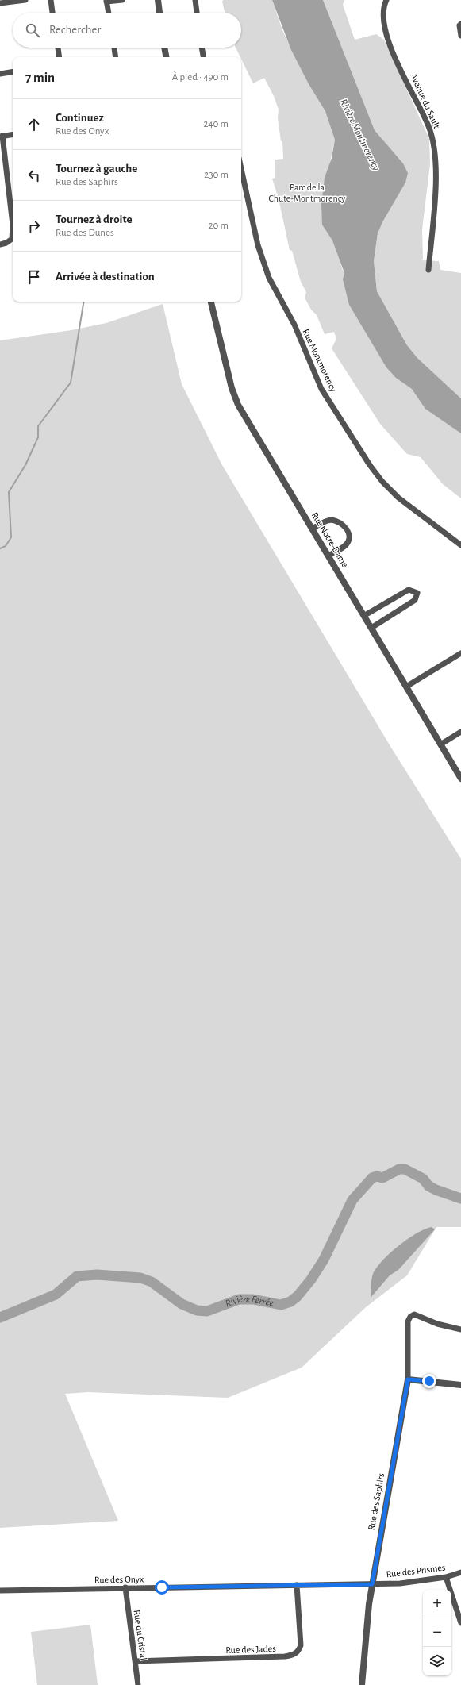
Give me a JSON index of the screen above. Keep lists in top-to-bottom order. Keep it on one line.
{"streets":{"street":["Avenue du Sault","Rue Montmorency","Rue Notre-Dame","Rue des Saphirs","Rue des Prismes","Rue des Onyx","Rue du Cristal","Rue des Jades"]},"crossings":[["Rue des Saphirs","Rue des Prismes"],["Rue des Saphirs","Rue des Onyx"],["Rue des Prismes","Rue des Onyx"],["Rue des Onyx","Rue du Cristal"],["Rue des Onyx","Rue des Jades"],["Rue du Cristal","Rue des Jades"]],"water":["Rivière Montmorency","Rivière Ferrée"],"parks":["Parc de la Chute-Montmorency"],"page":{"search":"Rechercher","heading":["7 min","À pied · 490 m"],"list":[["Continuez","Rue des Onyx","240 m"],["Tournez à gauche","Rue des Saphirs","230 m"],["Tournez à droite","Rue des Dunes","20 m"],"Arrivée à destination"],"map_buttons":["+","−"]}}
